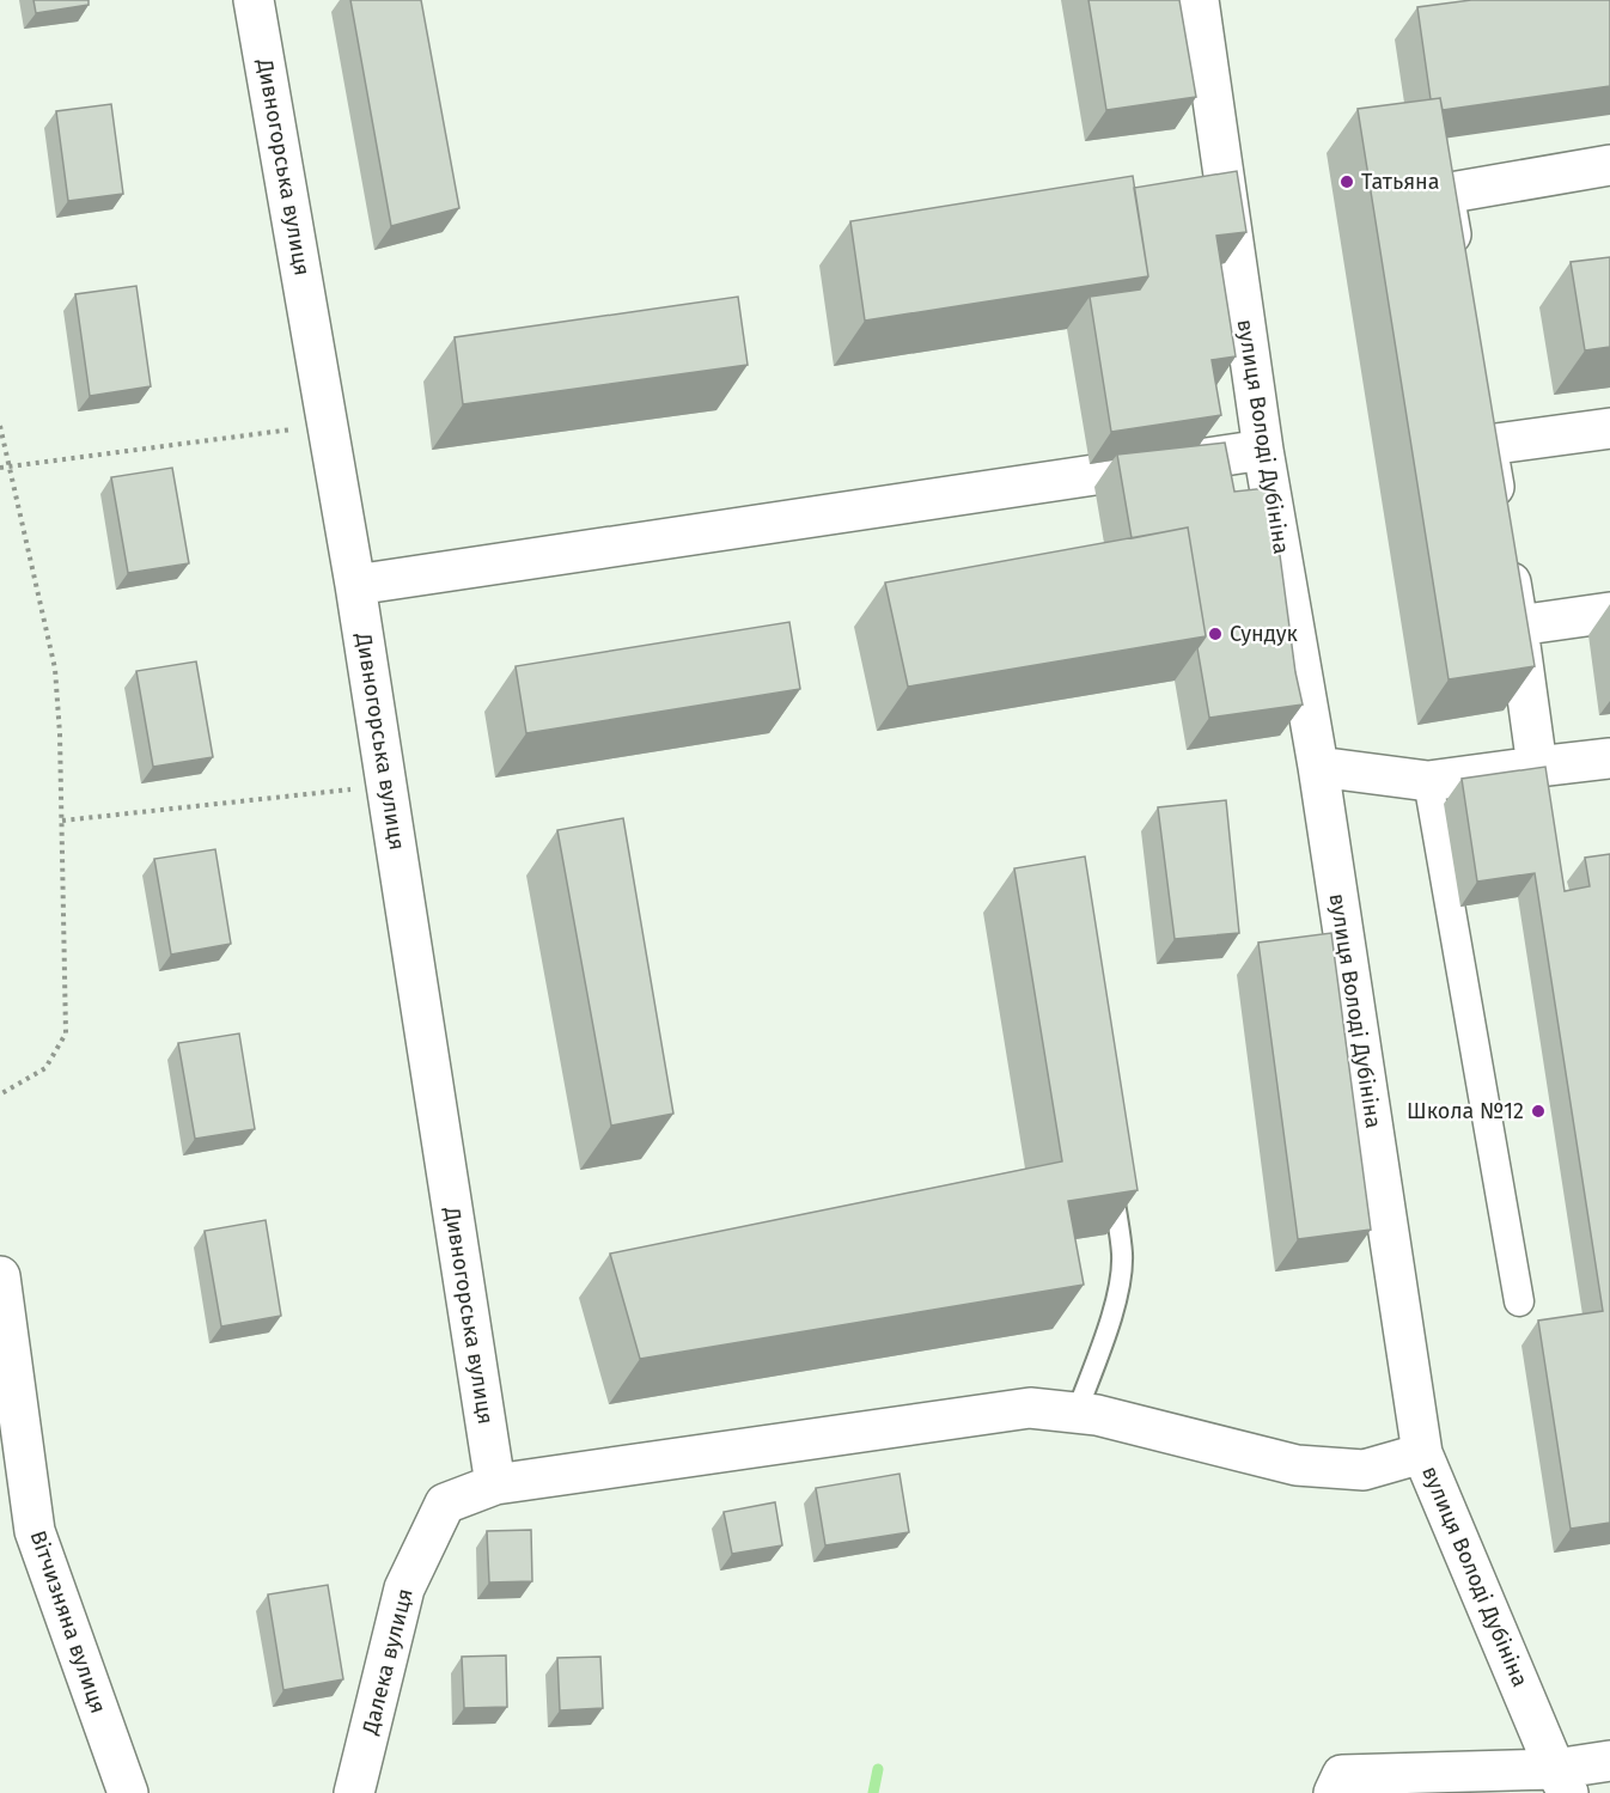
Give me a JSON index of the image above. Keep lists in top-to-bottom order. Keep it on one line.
{"streets":{"street":["Дивногорська вулиця","вулиця Володі Дубініна","Вітчизняна вулиця","Далека вулиця"]},"crossings":[["Дивногорська вулиця","Далека вулиця"],["вулиця Володі Дубініна","Далека вулиця"]],"places":["Татьяна","Сундук","Школа №12"]}
